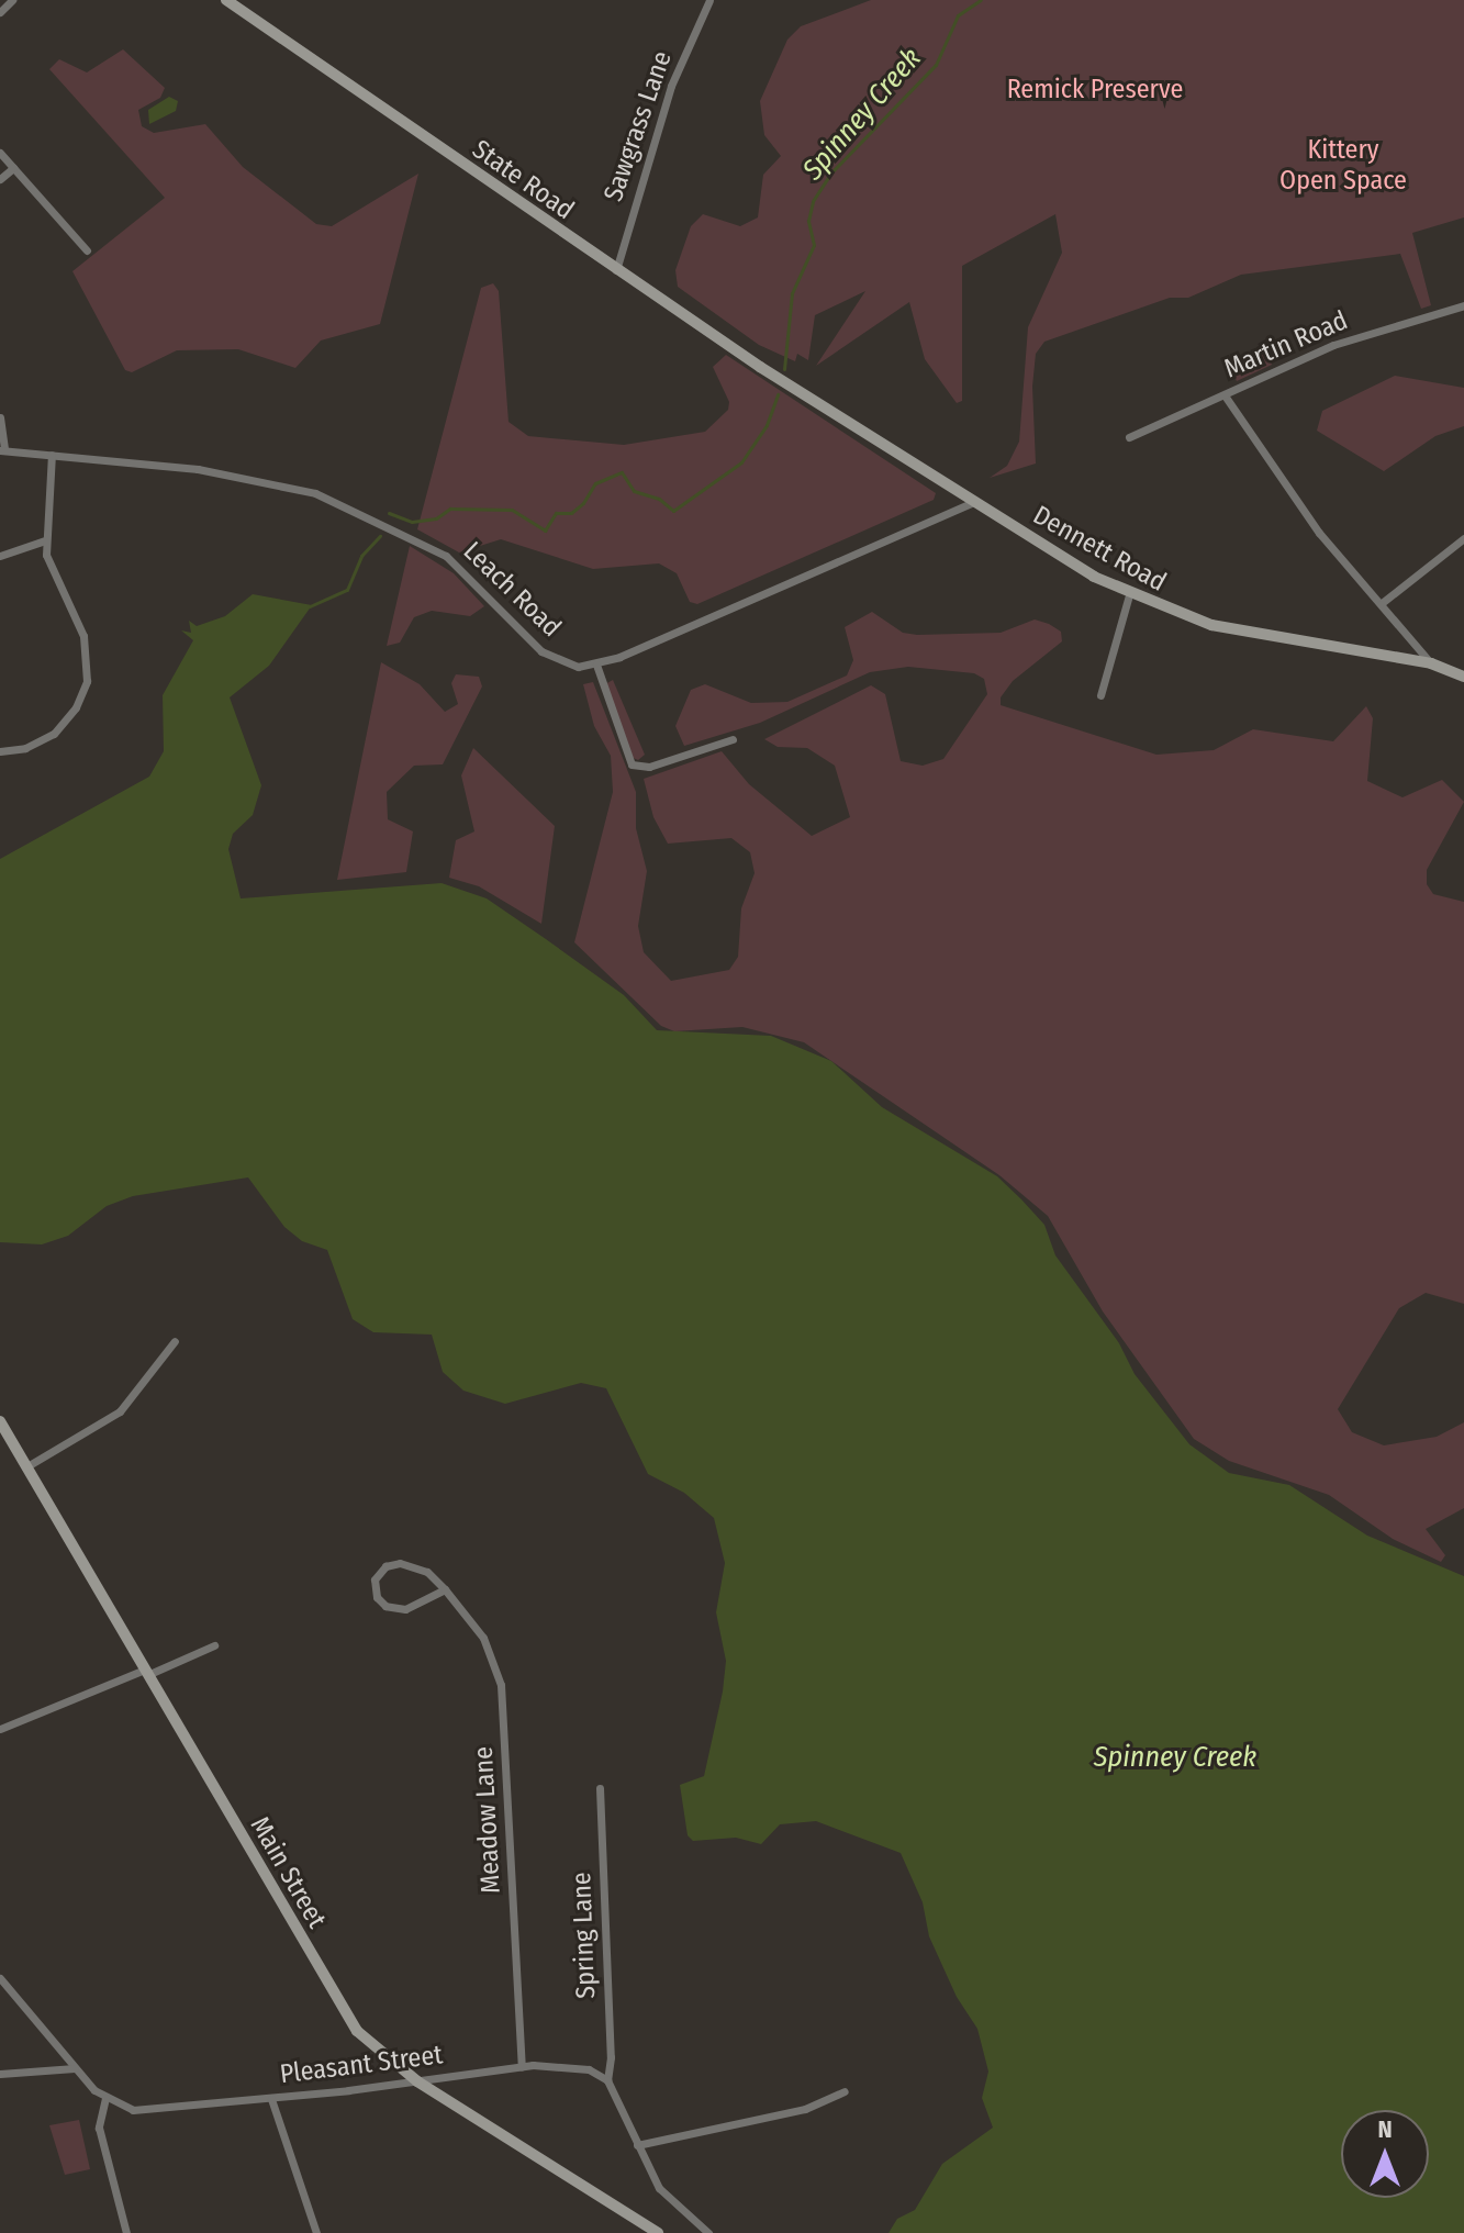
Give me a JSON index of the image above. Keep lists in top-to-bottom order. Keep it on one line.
{"streets":{"street":["Sawgrass Lane","State Road","Martin Road","Dennett Road","Leach Road","Meadow Lane","Main Street","Spring Lane","Pleasant Street"]},"crossings":[["Sawgrass Lane","State Road"],["State Road","Dennett Road"],["Meadow Lane","Pleasant Street"],["Main Street","Pleasant Street"],["Spring Lane","Pleasant Street"]],"water":["Spinney Creek"],"parks":["Remick Preserve","Kittery Open Space"],"north":"top"}
